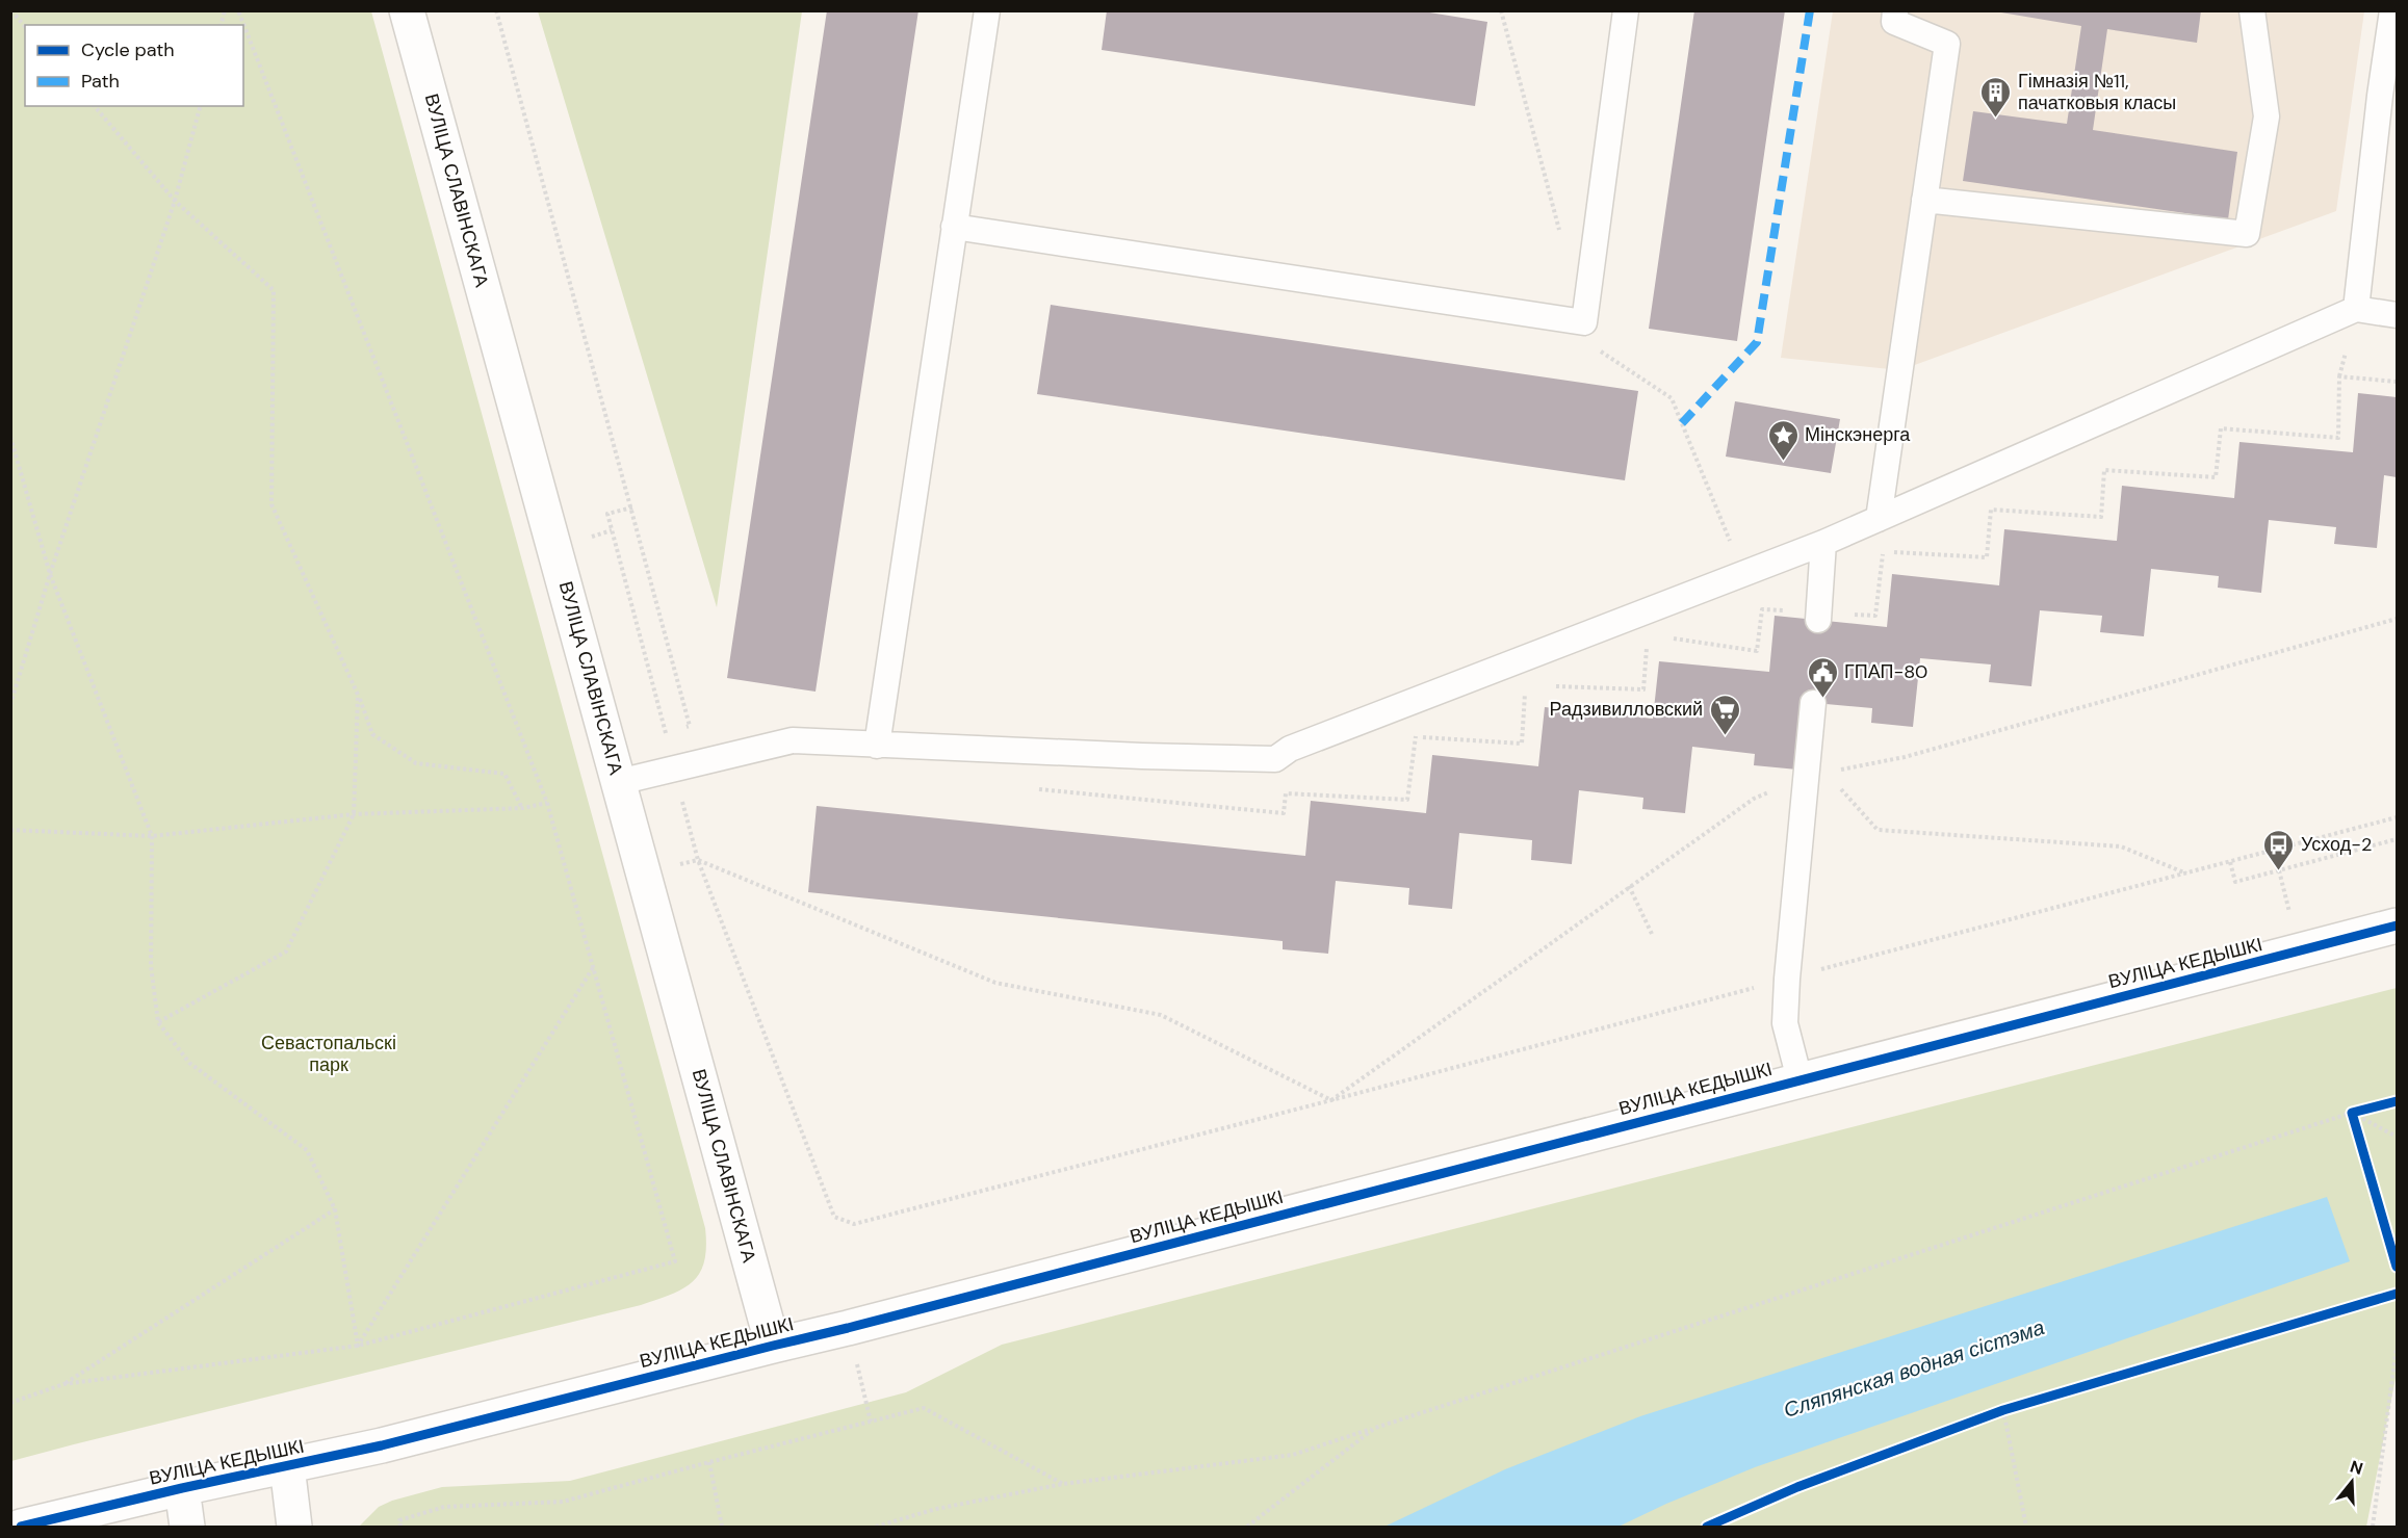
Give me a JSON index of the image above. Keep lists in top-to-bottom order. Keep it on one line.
{"streets":{"street":["ВУЛІЦА СЛАВІНСКАГА","ВУЛІЦА КЕДЫШКІ"]},"crossings":[["ВУЛІЦА СЛАВІНСКАГА","ВУЛІЦА КЕДЫШКІ"]],"water":["Сляпянская водная сістэма"],"parks":["Севастопальскі парк"],"places":{"building":["Гімназія №11, пачатковыя класы"],"place":["Мінскэнерга"],"public building":["ГПАП-80"],"supermarket":["Радзивилловский"],"bus stop":["Усход-2"]},"legend":["Cycle path","Path"],"north":"top"}
